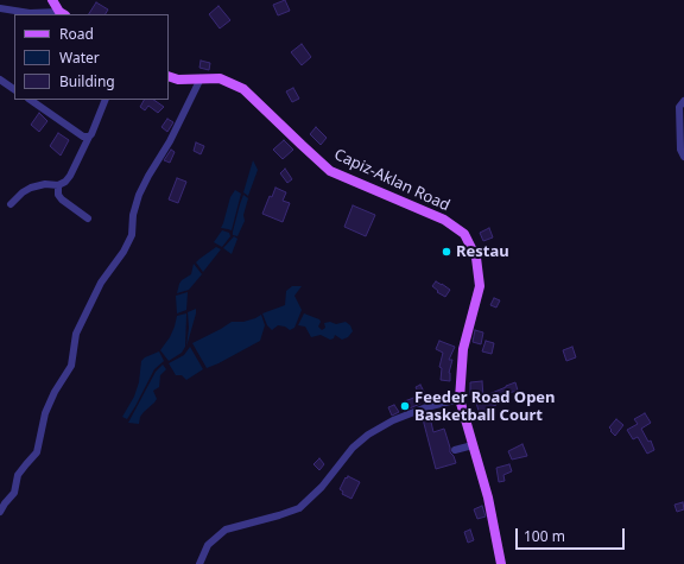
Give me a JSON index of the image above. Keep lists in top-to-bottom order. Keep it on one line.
{"streets":{"main road":["Capiz-Aklan Road"]},"places":["Restau","Feeder Road Open Basketball Court"],"legend":["Road","Water","Building"],"scale_bar":"100 m"}
